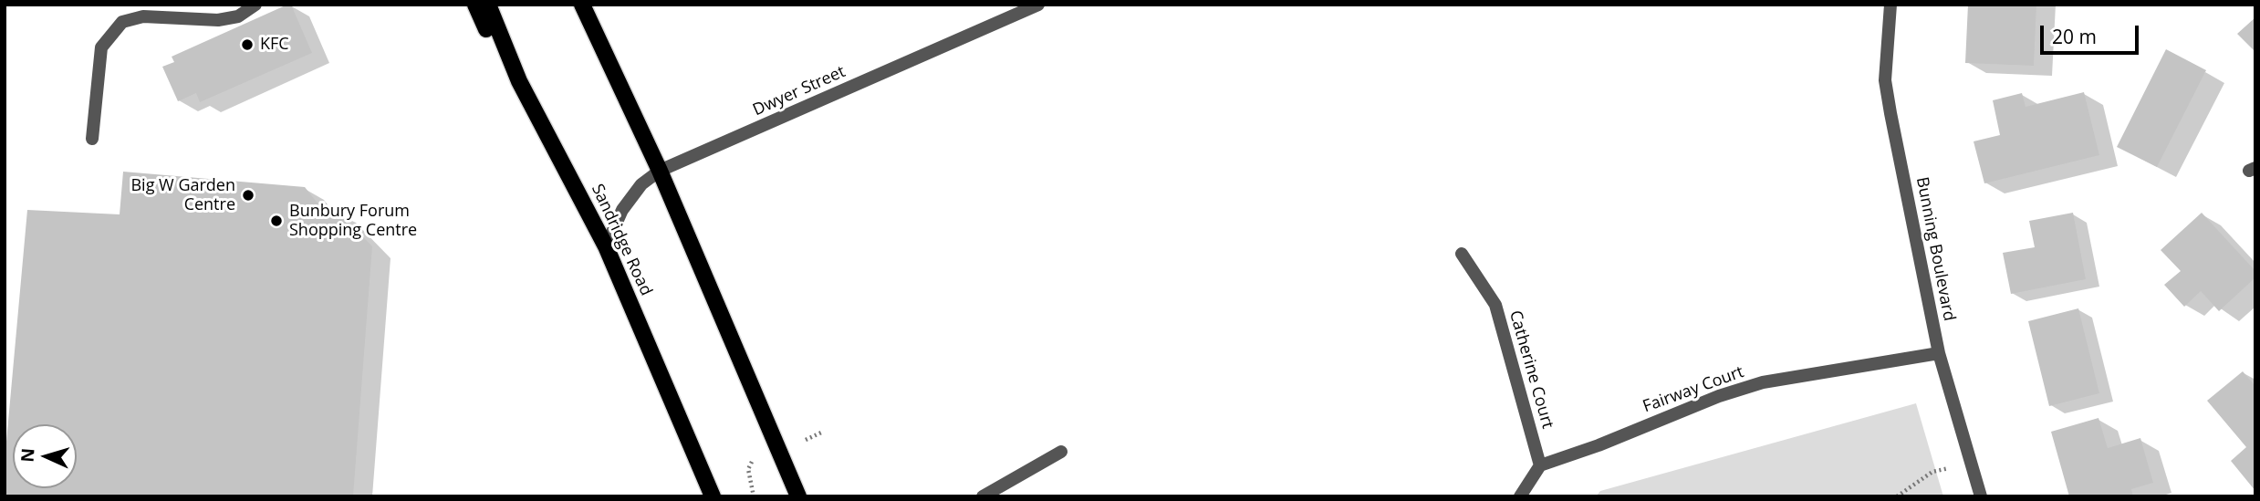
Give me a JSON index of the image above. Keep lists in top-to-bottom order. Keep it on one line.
{"streets":{"main road":["Sandridge Road"],"street":["Dwyer Street","Bunning Boulevard","Catherine Court","Fairway Court"]},"crossings":[["Dwyer Street","Sandridge Road"],["Bunning Boulevard","Fairway Court"],["Catherine Court","Fairway Court"]],"places":["KFC","Big W Garden Centre","Bunbury Forum Shopping Centre"],"scale_bar":"20 m","north":"left"}
